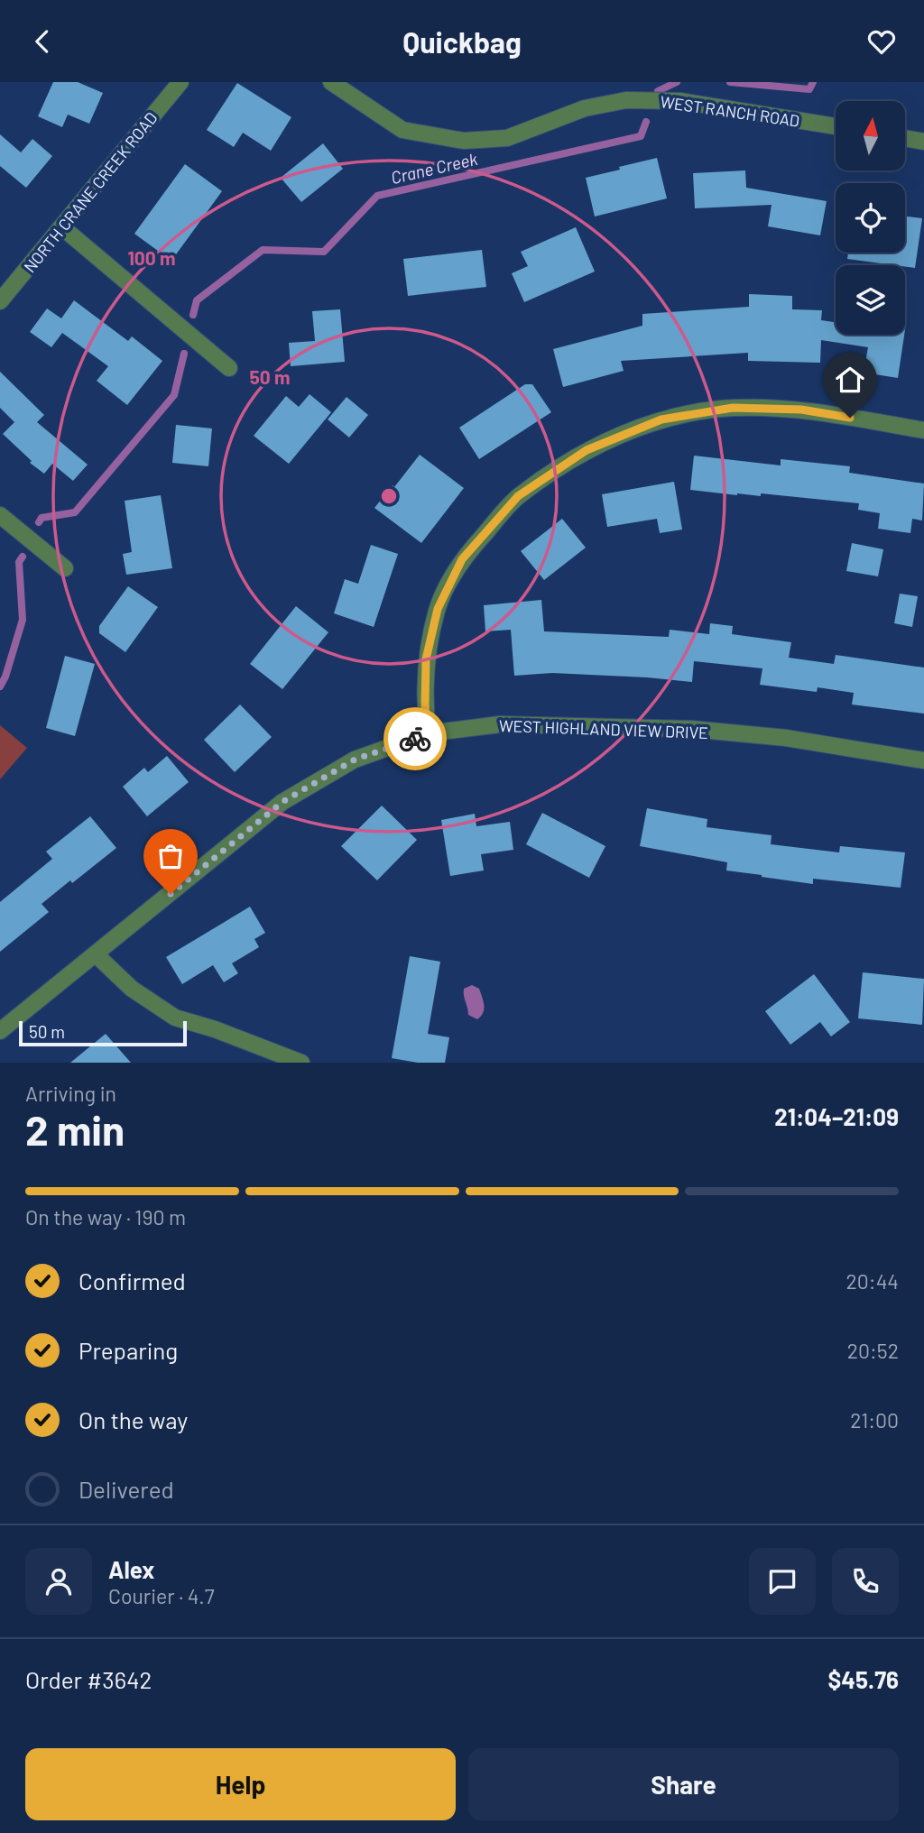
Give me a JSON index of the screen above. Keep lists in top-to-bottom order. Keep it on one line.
{"streets":{"street":["WEST RANCH ROAD","NORTH CRANE CREEK ROAD","WEST HIGHLAND VIEW DRIVE"]},"water":["Crane Creek"],"scale_bar":"50 m","north":"top","page":{"header":"Quickbag","scale":"50 m","heading":["2 min","Arriving in","21:04–21:09"],"panel":["Alex","Courier · 4.7","Order #3642","$45.76"],"bar":"On the way · 190 m","list":[["Confirmed","20:44"],["Preparing","20:52"],["On the way","21:00"],"Delivered"],"buttons":["Help","Share"]},"rings":["100 m","50 m"]}
